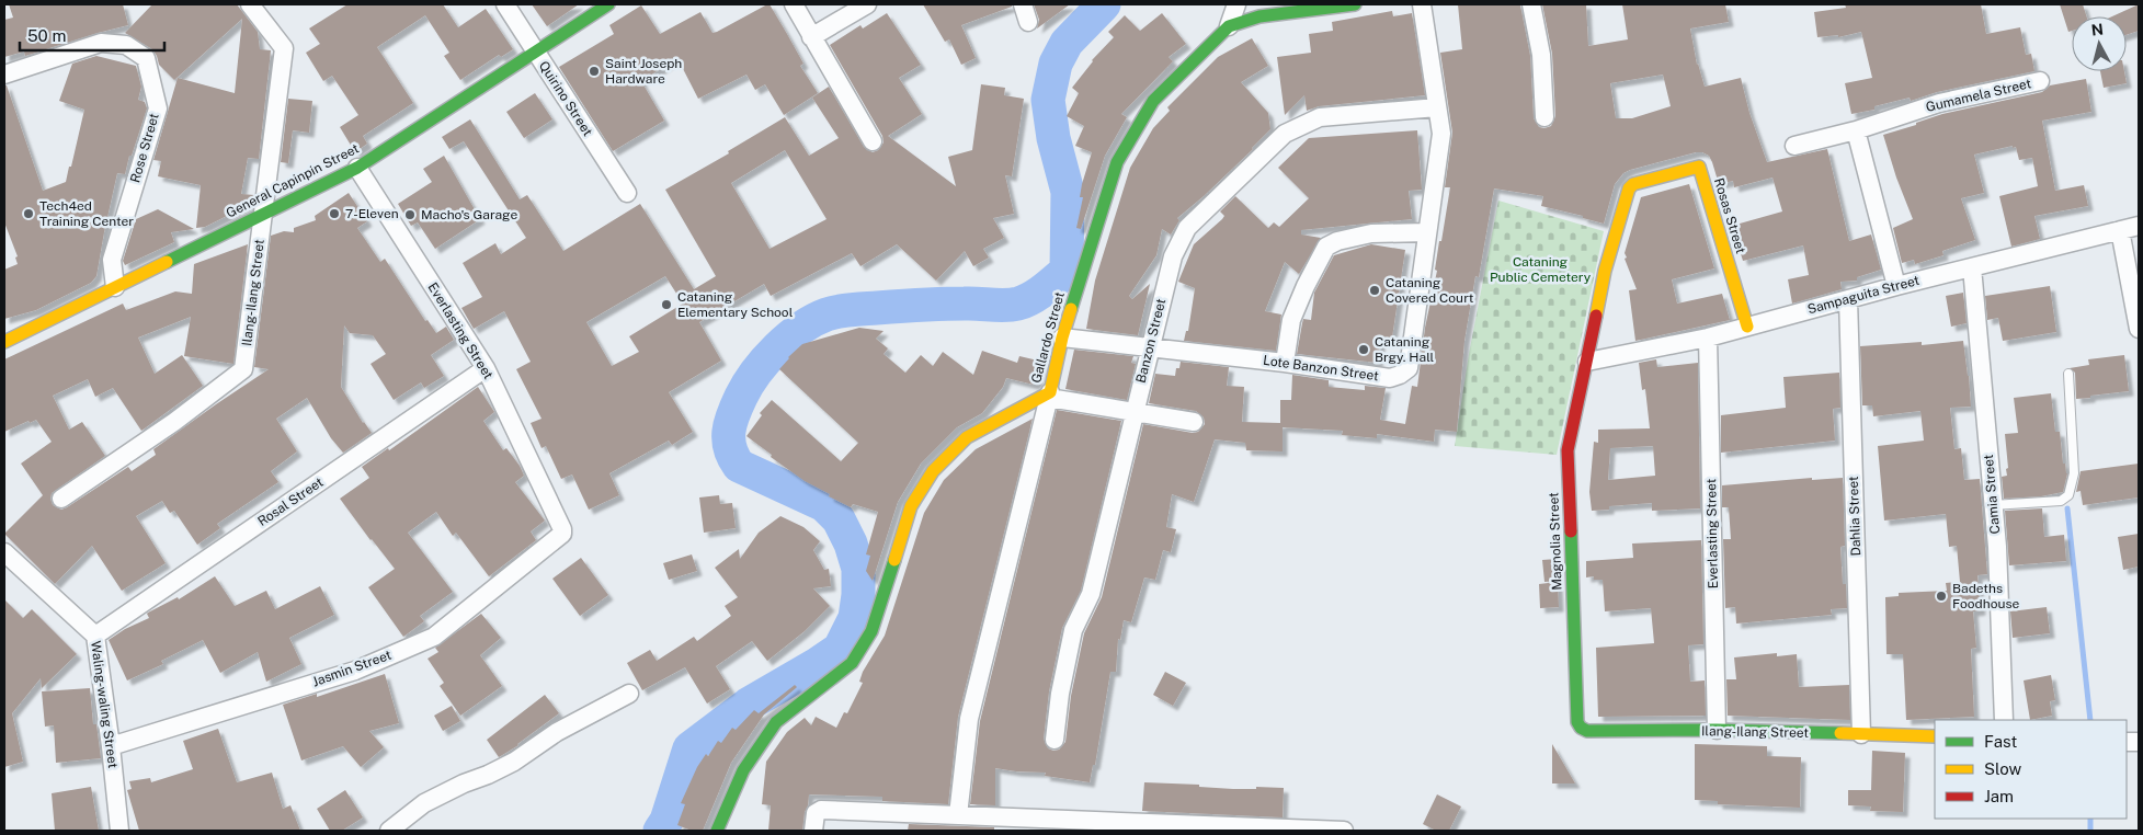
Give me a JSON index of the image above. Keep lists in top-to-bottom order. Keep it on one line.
{"streets":{"street":["Gumamela Street","Quirino Street","Rose Street","General Capinpin Street","Rosas Street","Ilang-Ilang Street","Sampaguita Street","Everlasting Street","Gallardo Street","Banzon Street","Lote Banzon Street","Camia Street","Rosal Street","Dahlia Street","Magnolia Street","Jasmin Street","Waling-waling Street"]},"crossings":[["Quirino Street","General Capinpin Street"],["Rose Street","General Capinpin Street"],["General Capinpin Street","Ilang-Ilang Street"],["General Capinpin Street","Everlasting Street"],["Rosas Street","Sampaguita Street"],["Rosas Street","Magnolia Street"],["Ilang-Ilang Street","Everlasting Street"],["Ilang-Ilang Street","Dahlia Street"],["Ilang-Ilang Street","Magnolia Street"],["Sampaguita Street","Everlasting Street"],["Sampaguita Street","Camia Street"],["Sampaguita Street","Dahlia Street"],["Sampaguita Street","Magnolia Street"],["Everlasting Street","Rosal Street"],["Everlasting Street","Jasmin Street"],["Gallardo Street","Lote Banzon Street"],["Banzon Street","Lote Banzon Street"],["Rosal Street","Waling-waling Street"],["Jasmin Street","Waling-waling Street"]],"parks":["Cataning Public Cemetery"],"places":["Saint Joseph Hardware","Tech4ed Training Center","7-Eleven","Macho's Garage","Cataning Covered Court","Cataning Elementary School","Cataning Brgy. Hall","Badeths Foodhouse"],"legend":["Fast","Slow","Jam"],"scale_bar":"50 m","north":"top"}
